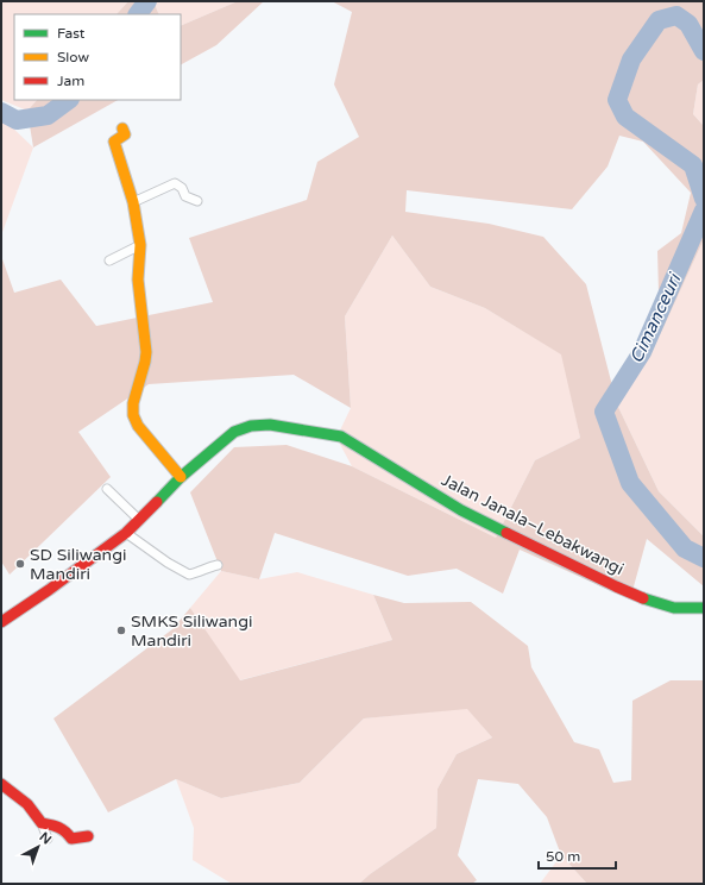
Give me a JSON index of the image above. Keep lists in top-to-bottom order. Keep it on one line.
{"streets":{"main road":["Jalan Janala–Lebakwangi"]},"water":["Cimanceuri"],"places":["SD Siliwangi Mandiri","SMKS Siliwangi Mandiri"],"legend":["Fast","Slow","Jam"],"scale_bar":"50 m","north":"top right"}
